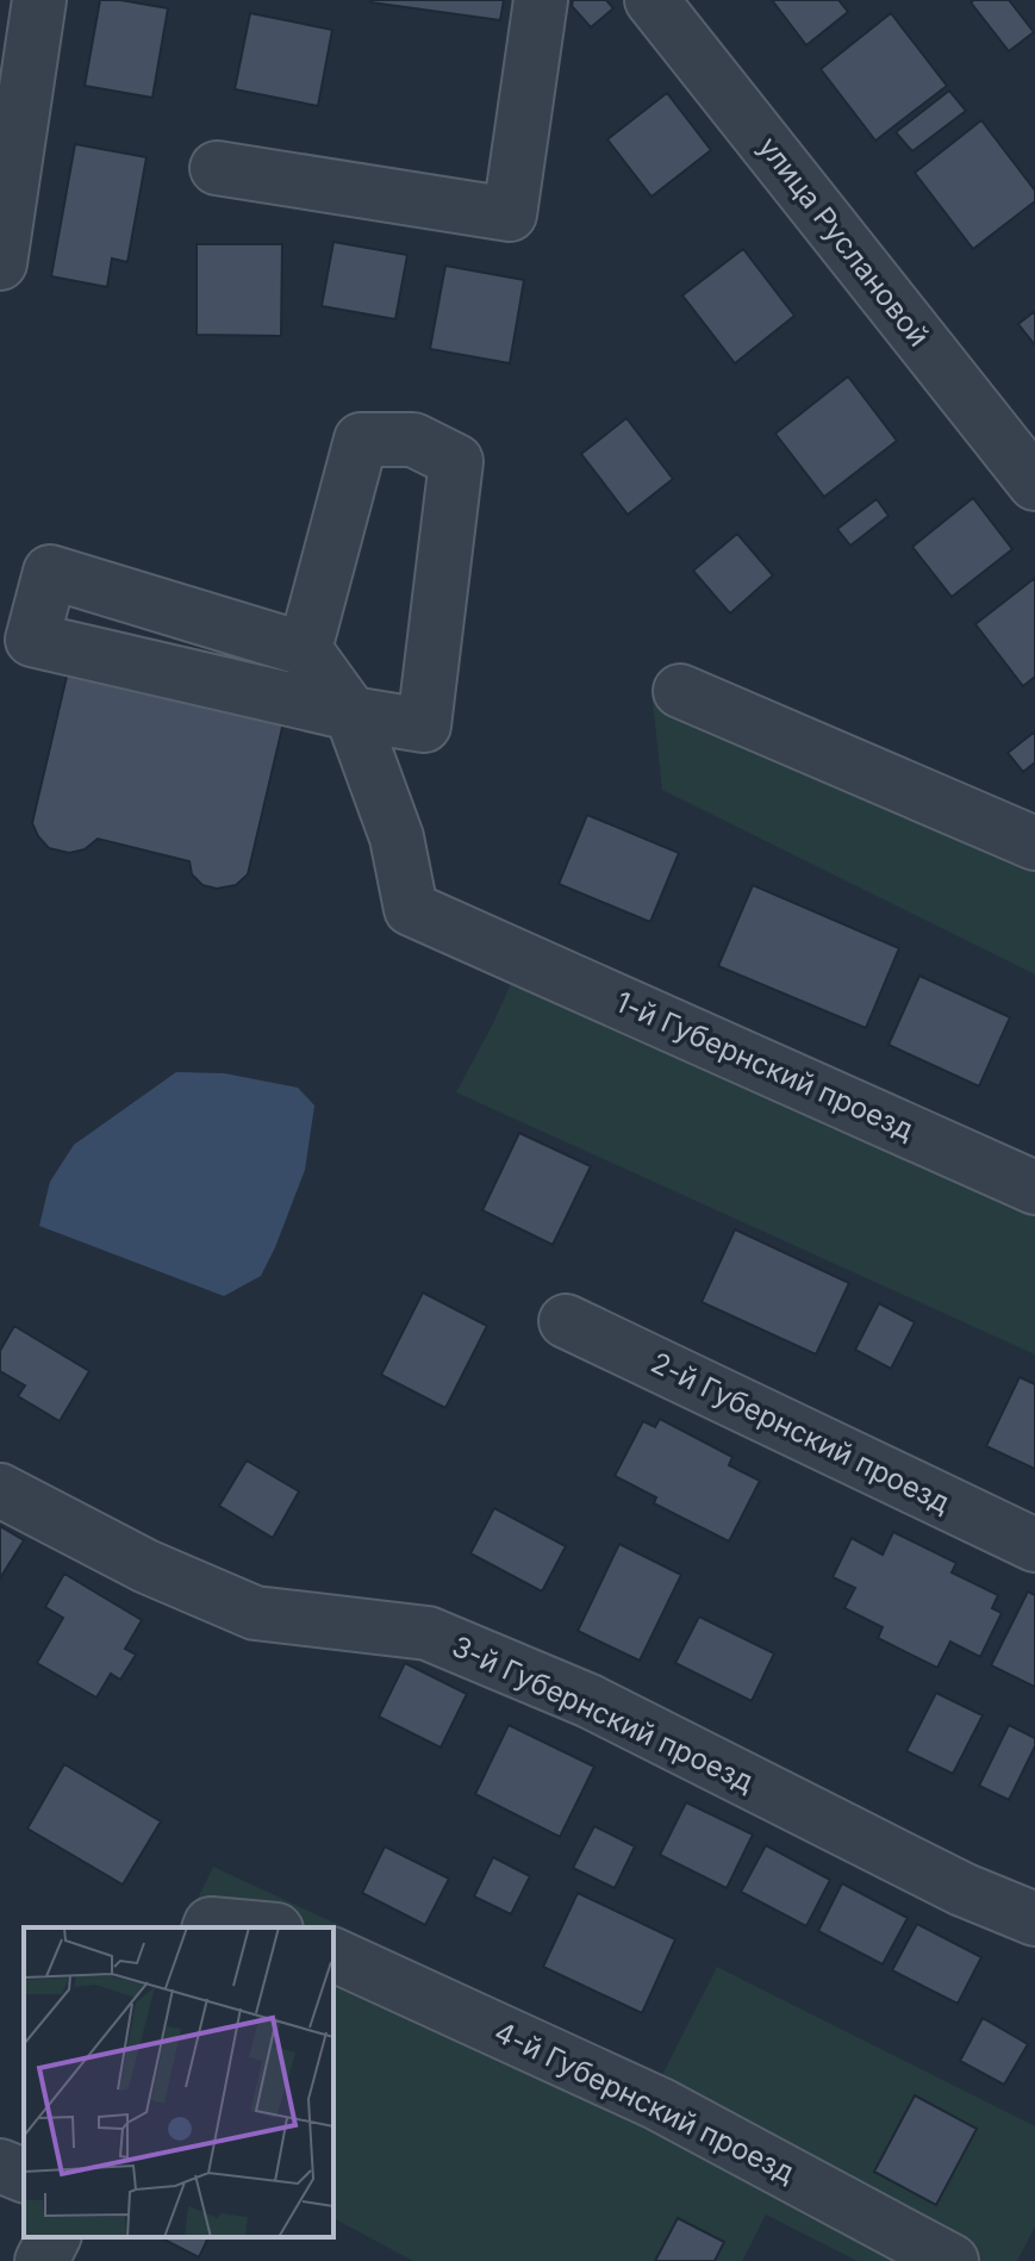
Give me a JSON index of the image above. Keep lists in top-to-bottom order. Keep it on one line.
{"streets":{"street":["улица Руслановой","1-й Губернский проезд","2-й Губернский проезд","3-й Губернский проезд","4-й Губернский проезд"]}}
